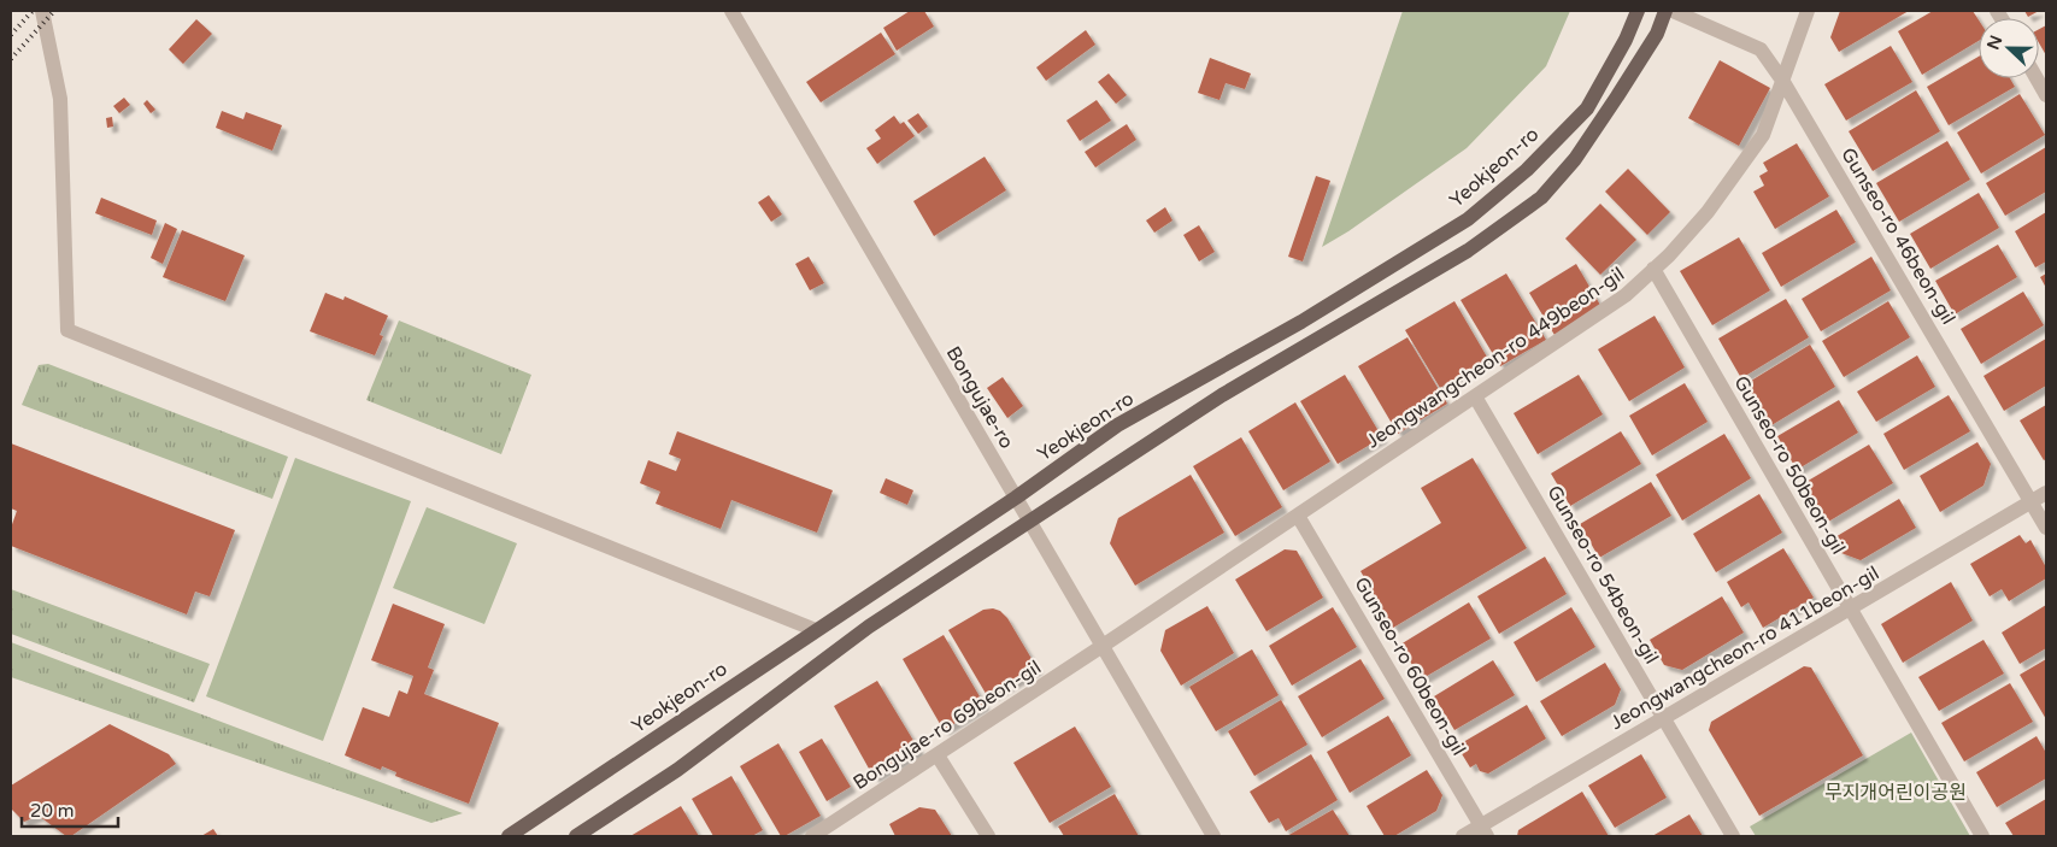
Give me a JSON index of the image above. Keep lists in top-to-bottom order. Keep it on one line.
{"streets":{"main road":["Yeokjeon-ro"],"street":["Gunseo-ro 46beon-gil","Jeongwangcheon-ro 449beon-gil","Bongujae-ro","Gunseo-ro 50beon-gil","Gunseo-ro 54beon-gil","Jeongwangcheon-ro 411beon-gil","Gunseo-ro 60beon-gil","Bongujae-ro 69beon-gil"]},"crossings":[["Yeokjeon-ro","Bongujae-ro"],["Gunseo-ro 46beon-gil","Jeongwangcheon-ro 449beon-gil"],["Gunseo-ro 46beon-gil","Jeongwangcheon-ro 411beon-gil"],["Jeongwangcheon-ro 449beon-gil","Bongujae-ro"],["Jeongwangcheon-ro 449beon-gil","Gunseo-ro 50beon-gil"],["Jeongwangcheon-ro 449beon-gil","Gunseo-ro 54beon-gil"],["Jeongwangcheon-ro 449beon-gil","Gunseo-ro 60beon-gil"],["Jeongwangcheon-ro 449beon-gil","Bongujae-ro 69beon-gil"],["Bongujae-ro","Bongujae-ro 69beon-gil"],["Gunseo-ro 50beon-gil","Jeongwangcheon-ro 411beon-gil"],["Gunseo-ro 54beon-gil","Jeongwangcheon-ro 411beon-gil"],["Jeongwangcheon-ro 411beon-gil","Gunseo-ro 60beon-gil"]],"parks":["무지개어린이공원"],"scale_bar":"20 m","north":"left"}
